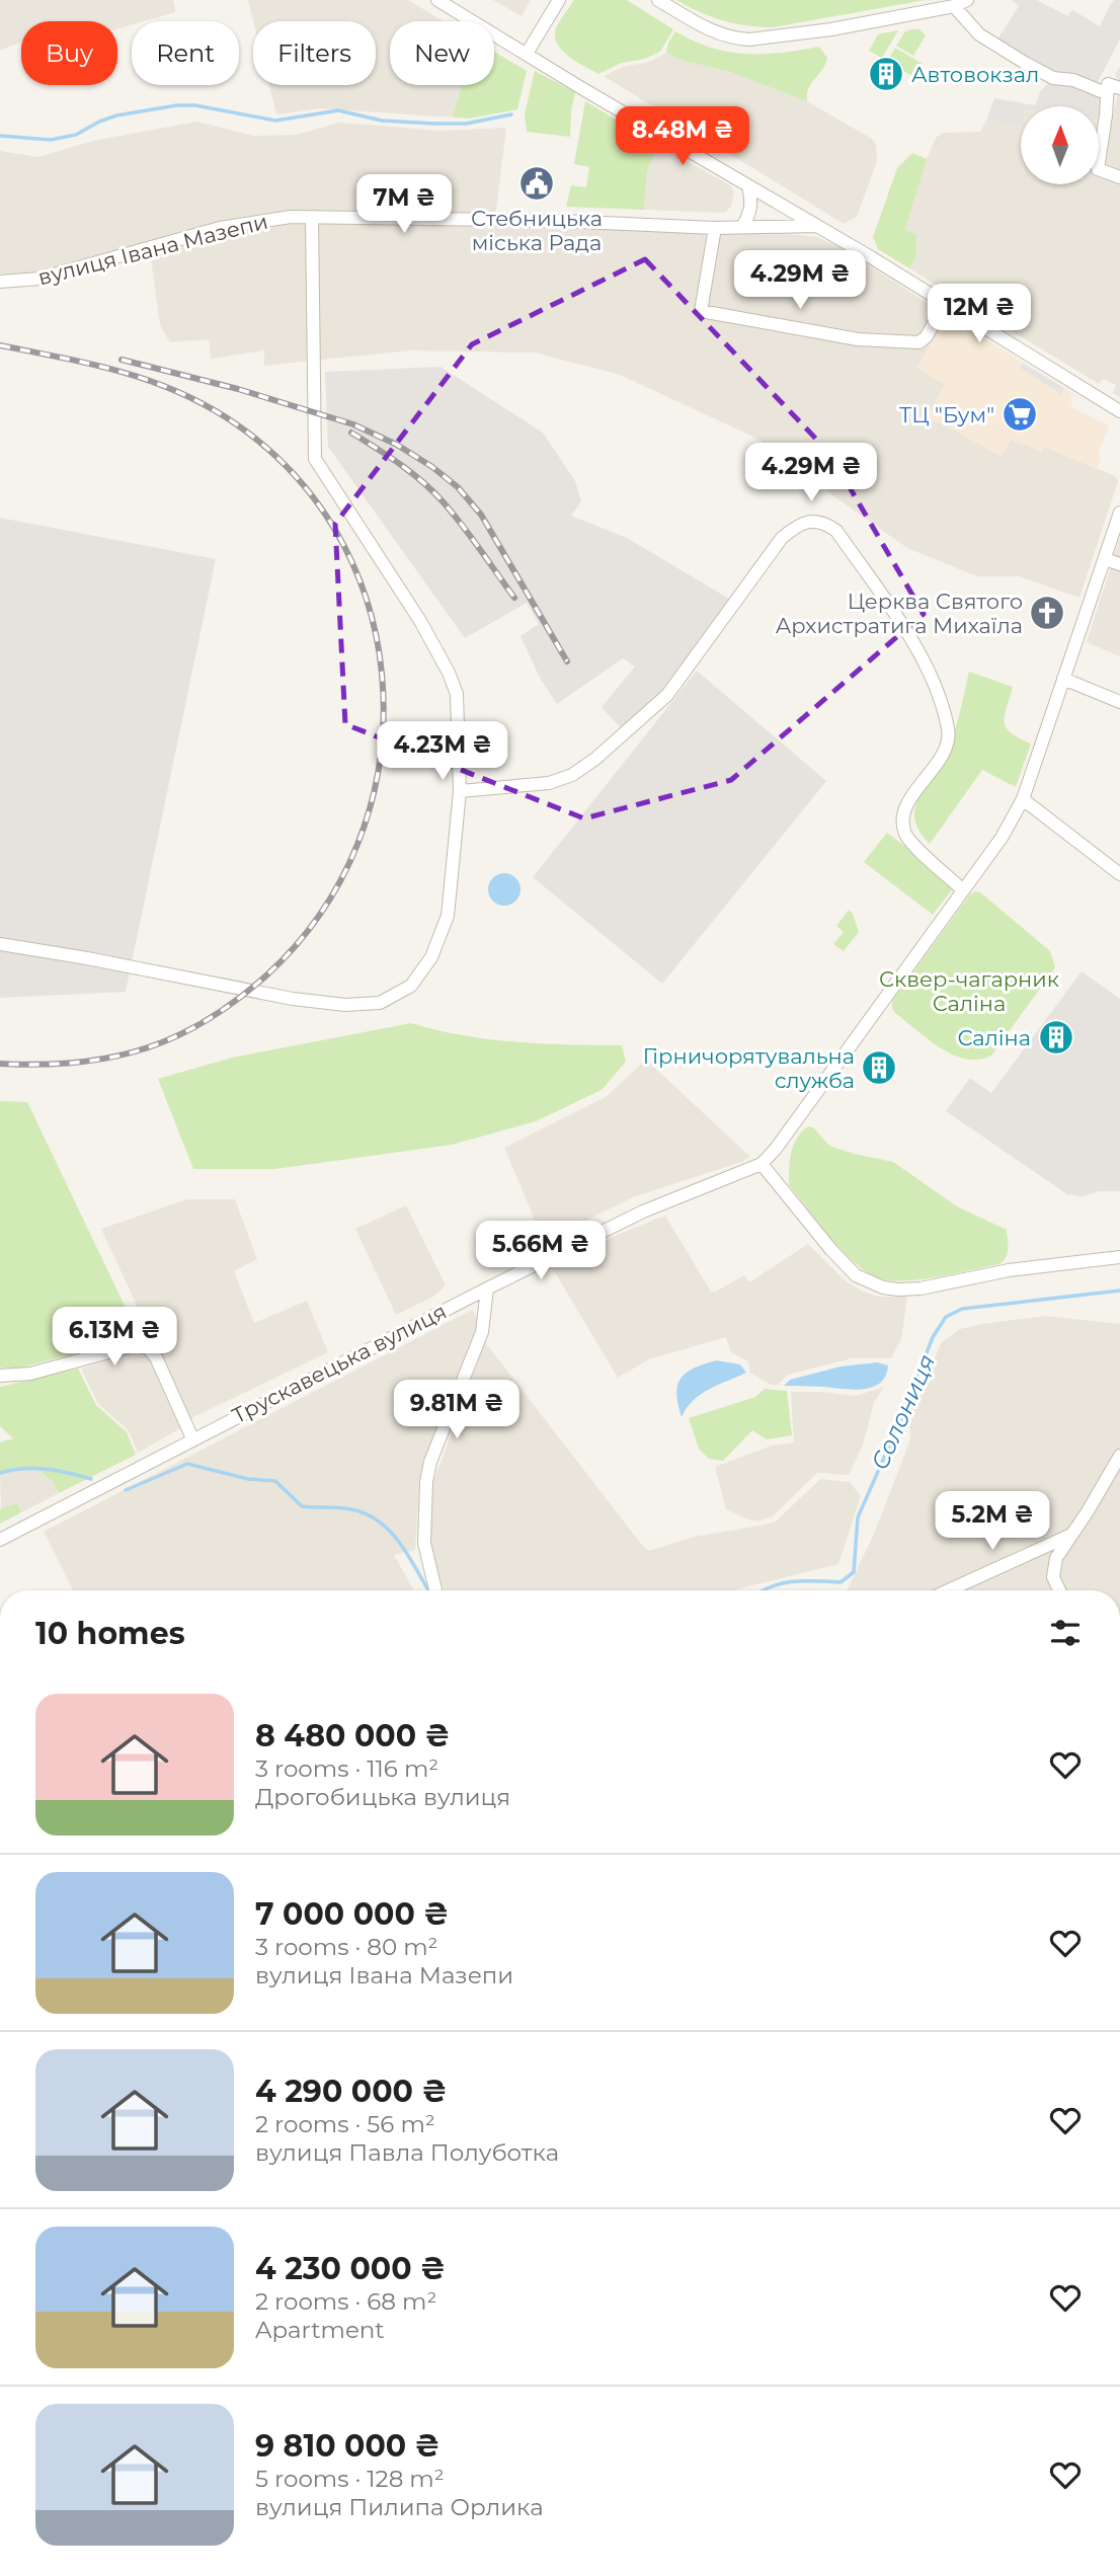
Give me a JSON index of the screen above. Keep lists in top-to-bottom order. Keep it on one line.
{"streets":{"street":["вулиця Івана Мазепи","Трускавецька вулиця"]},"water":["Солониця"],"parks":["Сквер-чагарник Саліна"],"places":{"building":["Автовокзал","Саліна","Гірничорятувальна служба"],"public building":["Стебницька міська Рада"],"supermarket":["ТЦ \"Бум\""],"church":["Церква Святого Архистратига Михаїла"]},"north":"top","page":{"chip":["Buy","Rent","Filters","New"],"price":["8.48M ₴","7M ₴","4.29M ₴","12M ₴","4.29M ₴","4.23M ₴","5.66M ₴","6.13M ₴","9.81M ₴","5.2M ₴"],"heading":"10 homes","list":[{"name":"8 480 000 ₴","note":"3 rooms · 116 m² · Дрогобицька вулиця"},{"name":"7 000 000 ₴","note":"3 rooms · 80 m² · вулиця Івана Мазепи"},{"name":"4 290 000 ₴","note":"2 rooms · 56 m² · вулиця Павла Полуботка"},{"name":"4 230 000 ₴","note":"2 rooms · 68 m² · Apartment"},{"name":"9 810 000 ₴","note":"5 rooms · 128 m² · вулиця Пилипа Орлика"}]}}
